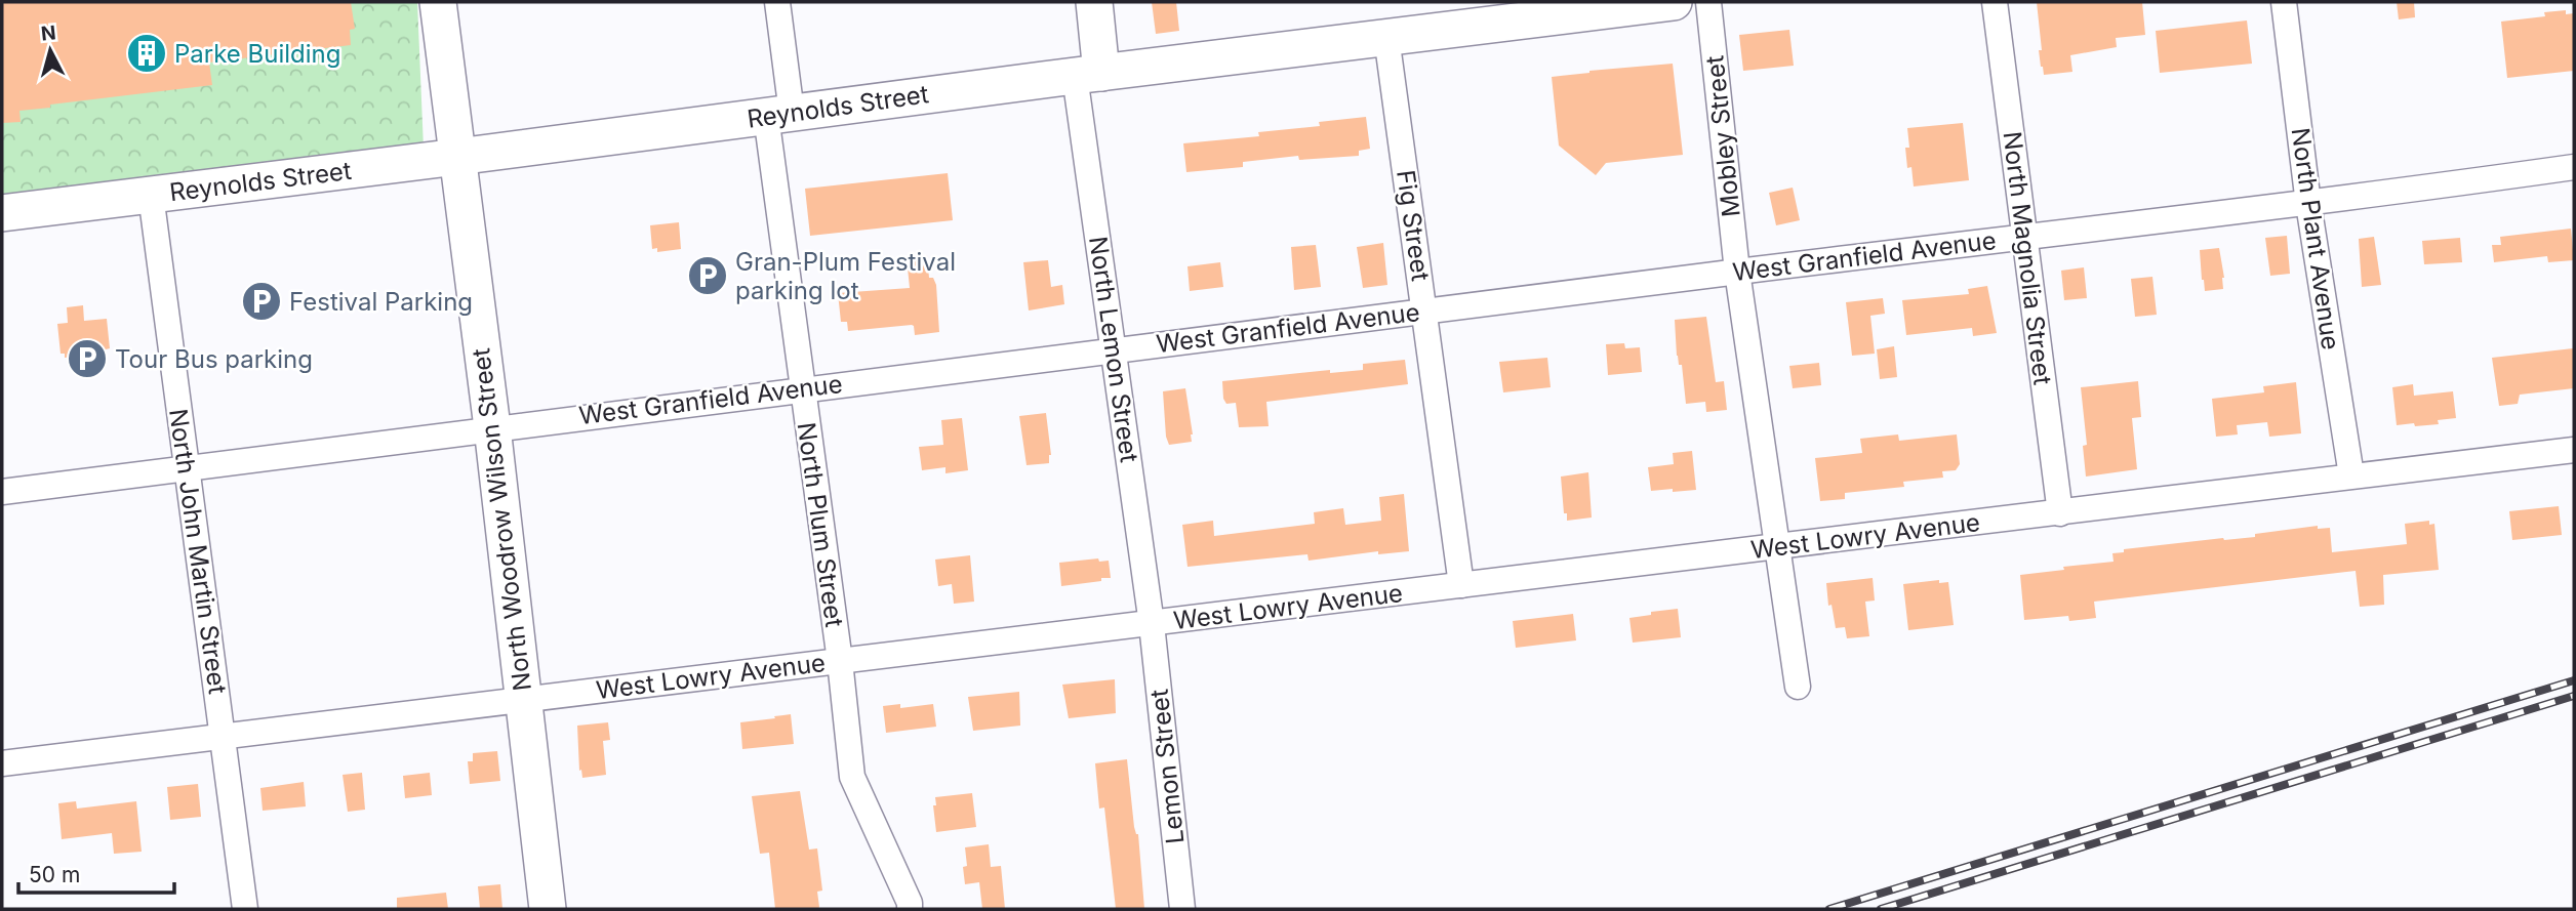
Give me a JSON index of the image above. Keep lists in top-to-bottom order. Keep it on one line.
{"streets":{"main road":["Reynolds Street","North Woodrow Wilson Street"],"street":["Mobley Street","Fig Street","North Plant Avenue","West Granfield Avenue","North Magnolia Street","North Lemon Street","North Plum Street","West Lowry Avenue","North John Martin Street","Lemon Street"]},"crossings":[["Reynolds Street","Fig Street"],["Reynolds Street","North Lemon Street"],["Reynolds Street","North Woodrow Wilson Street"],["Reynolds Street","North Plum Street"],["Reynolds Street","North John Martin Street"],["Mobley Street","West Granfield Avenue"],["Mobley Street","West Lowry Avenue"],["Fig Street","West Granfield Avenue"],["Fig Street","West Lowry Avenue"],["North Plant Avenue","West Granfield Avenue"],["North Plant Avenue","West Lowry Avenue"],["West Granfield Avenue","North Magnolia Street"],["West Granfield Avenue","North Lemon Street"],["West Granfield Avenue","North Woodrow Wilson Street"],["West Granfield Avenue","North Plum Street"],["West Granfield Avenue","North John Martin Street"],["North Magnolia Street","West Lowry Avenue"],["North Lemon Street","West Lowry Avenue"],["North Lemon Street","Lemon Street"],["North Woodrow Wilson Street","West Lowry Avenue"],["North Plum Street","West Lowry Avenue"],["West Lowry Avenue","North John Martin Street"],["West Lowry Avenue","Lemon Street"]],"places":{"building":["Parke Building"],"parking":["Gran-Plum Festival parking lot","Festival Parking","Tour Bus parking"]},"scale_bar":"50 m","north":"top"}
